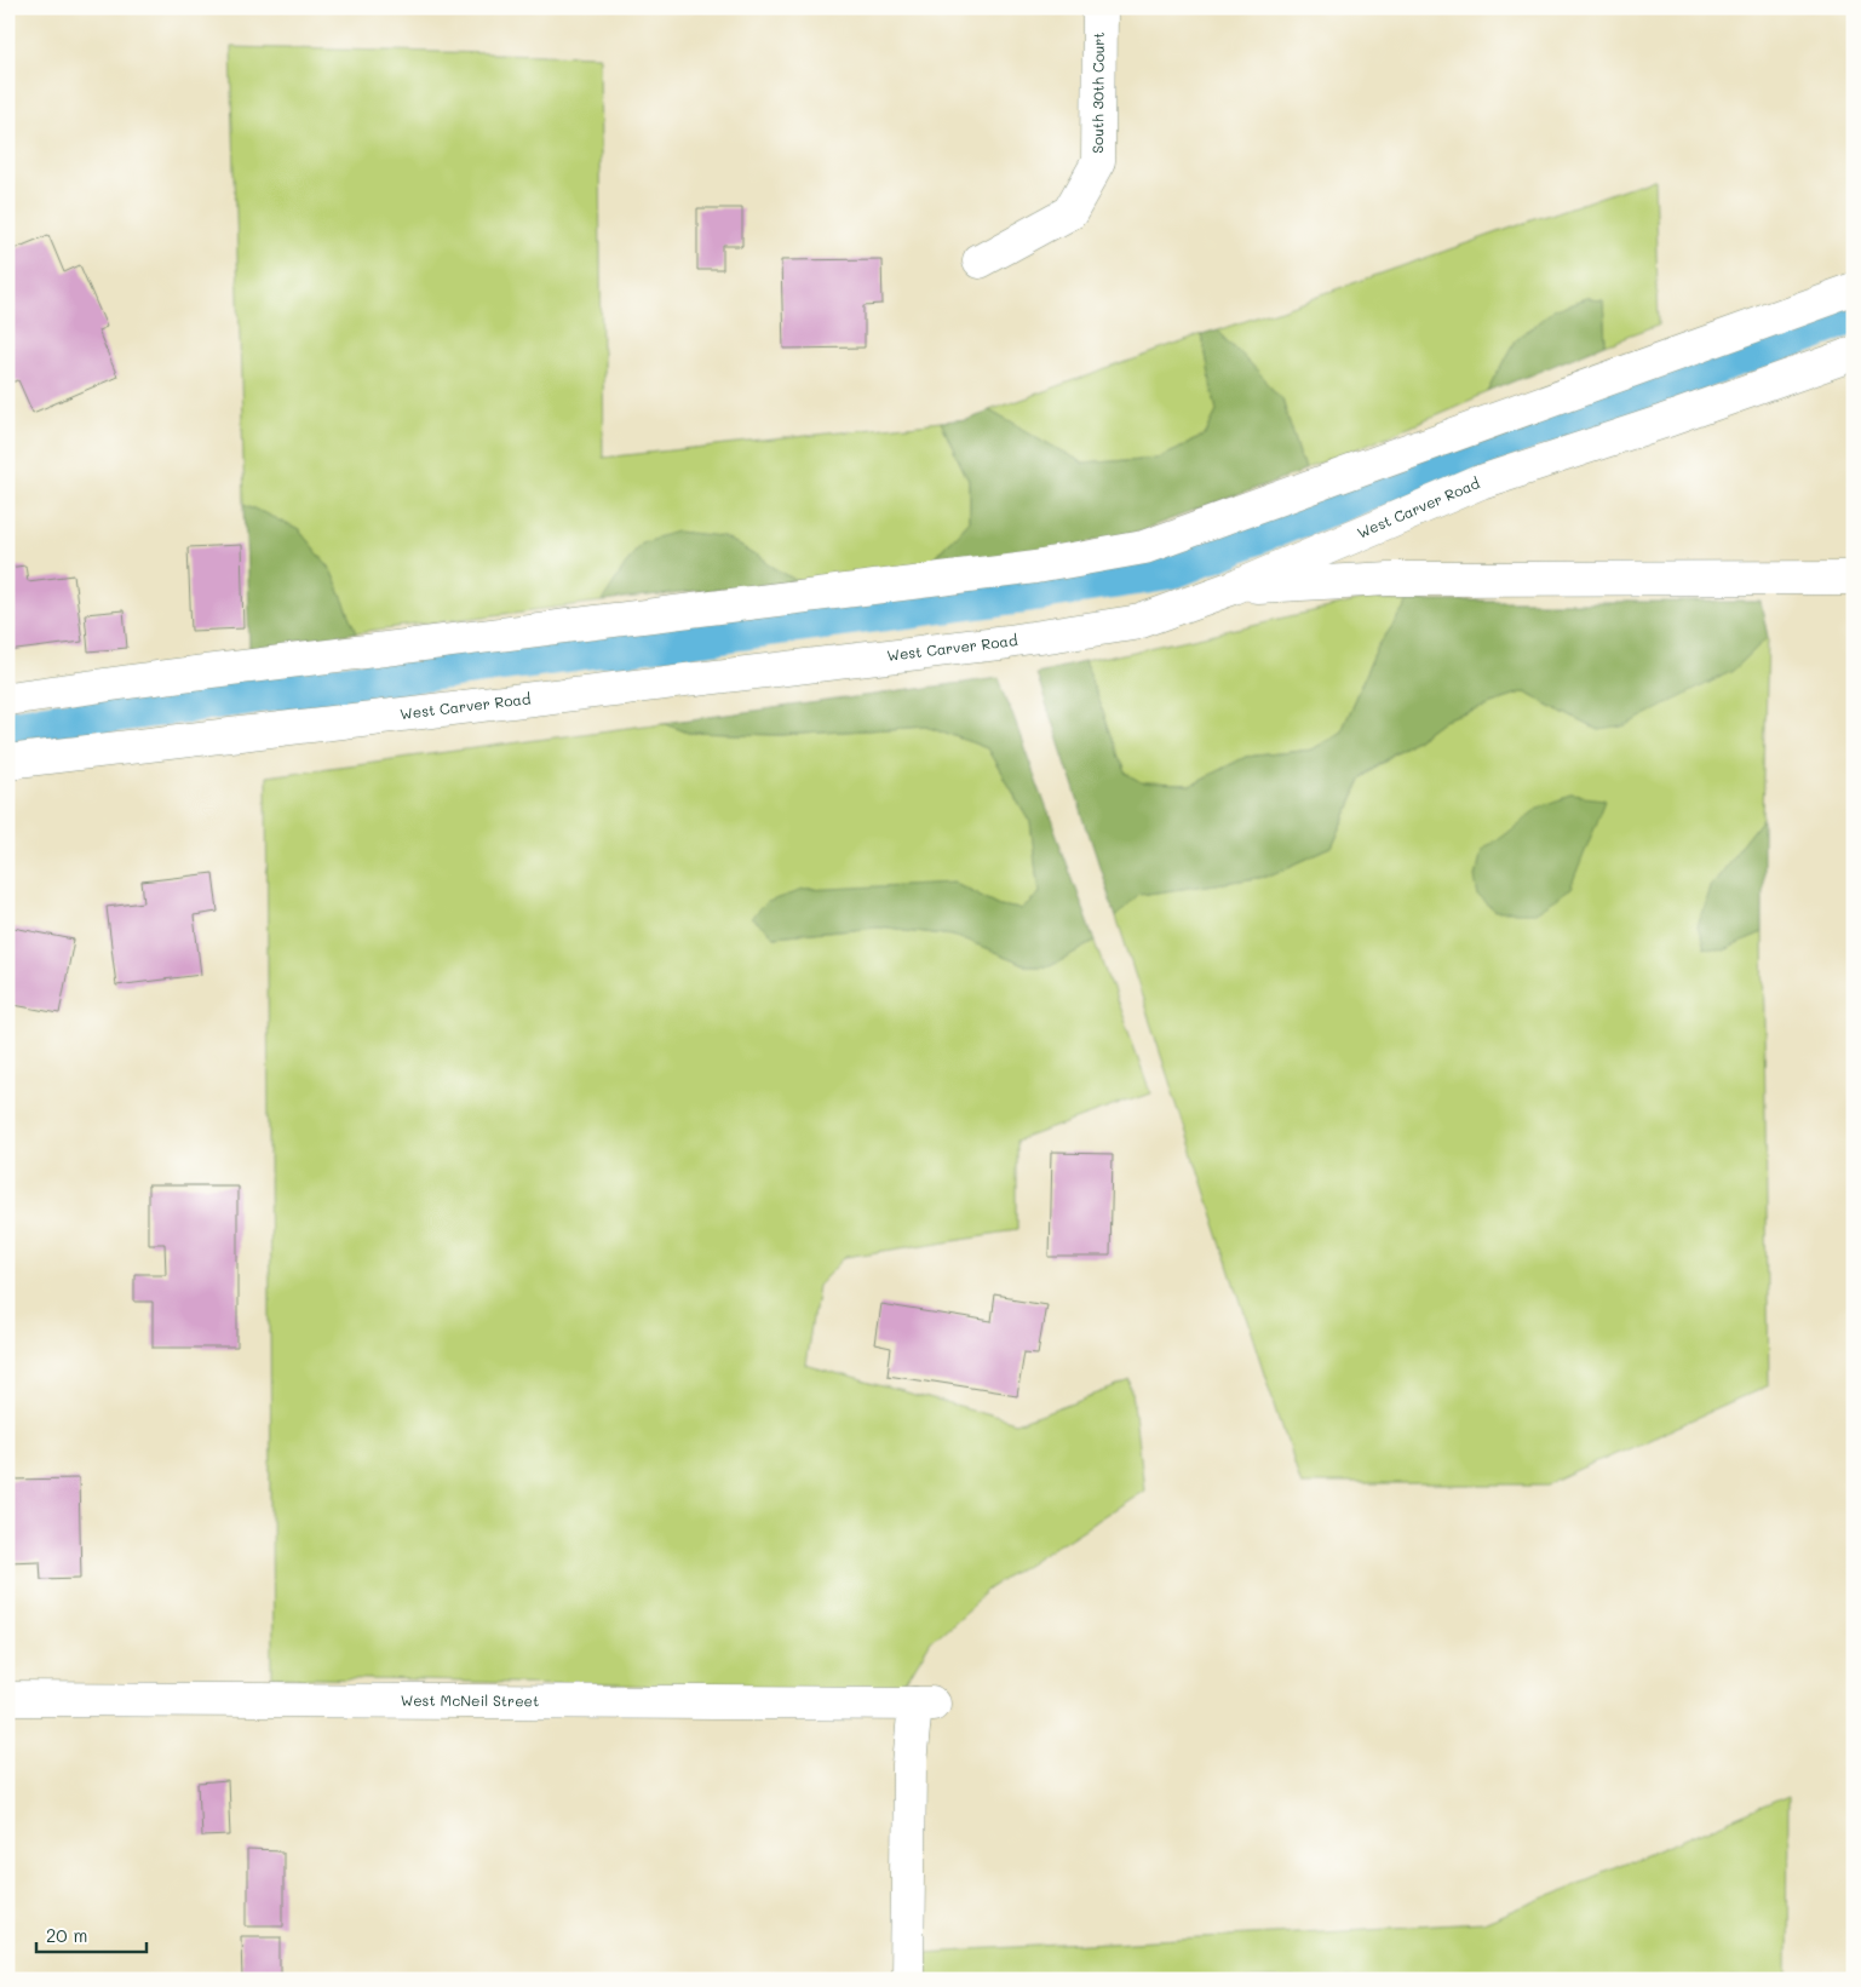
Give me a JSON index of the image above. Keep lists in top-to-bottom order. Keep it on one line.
{"streets":{"street":["South 30th Court","West Carver Road","West McNeil Street"]},"scale_bar":"20 m"}
